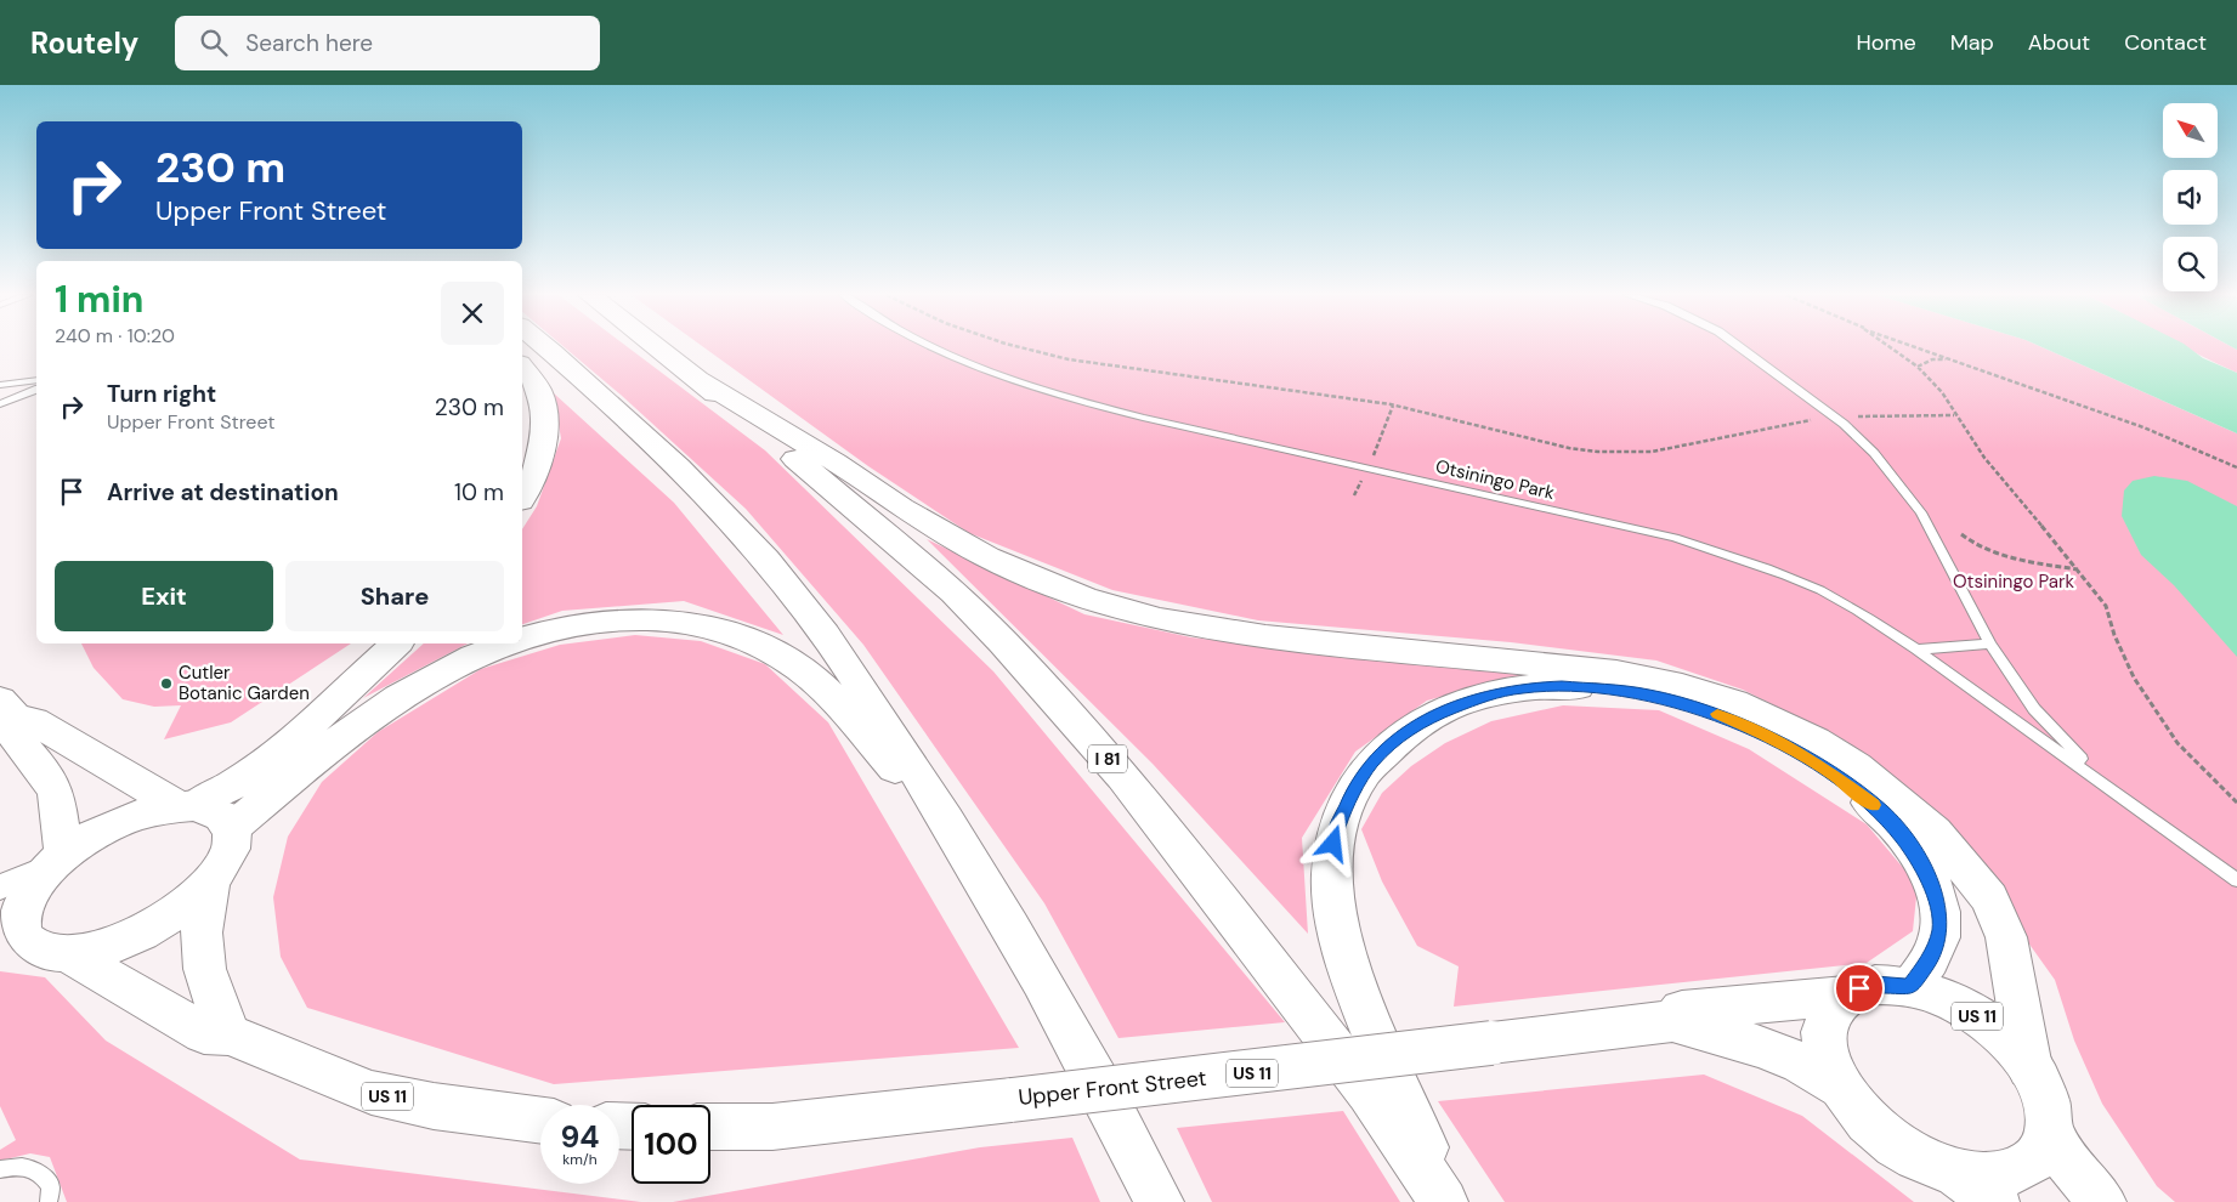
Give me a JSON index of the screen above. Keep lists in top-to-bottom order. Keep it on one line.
{"streets":{"main road":["I 81","US 11","Upper Front Street"],"lane":["Otsiningo Park"]},"parks":["Otsiningo Park"],"places":["Cutler Botanic Garden"],"north":"top left","page":{"header":"Routely","search":"Search here","nav":["Home","Map","About","Contact"],"turn":["230 m","Upper Front Street"],"heading":["1 min","240 m · 10:20"],"list":[{"name":"Turn right","note":"Upper Front Street","value":"230 m"},{"name":"Arrive at destination","value":"10 m"}],"buttons":["Exit","Share"],"speed":"94 km/h","limit":"100"}}
